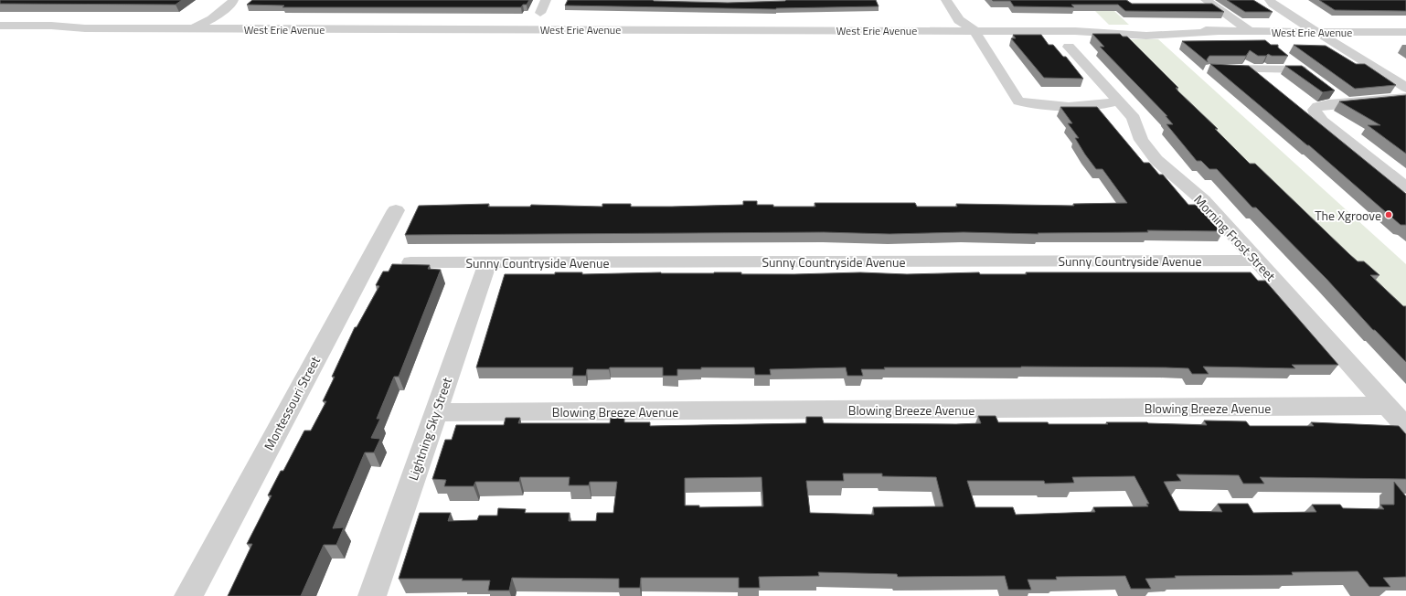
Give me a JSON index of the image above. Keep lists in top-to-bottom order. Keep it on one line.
{"streets":{"street":["West Erie Avenue","Morning Frost Street","Sunny Countryside Avenue","Montessouri Street","Blowing Breeze Avenue","Lightning Sky Street"]},"crossings":[["West Erie Avenue","Morning Frost Street"],["Morning Frost Street","Sunny Countryside Avenue"],["Morning Frost Street","Blowing Breeze Avenue"],["Sunny Countryside Avenue","Lightning Sky Street"],["Blowing Breeze Avenue","Lightning Sky Street"]],"places":["The Xgroove"]}
